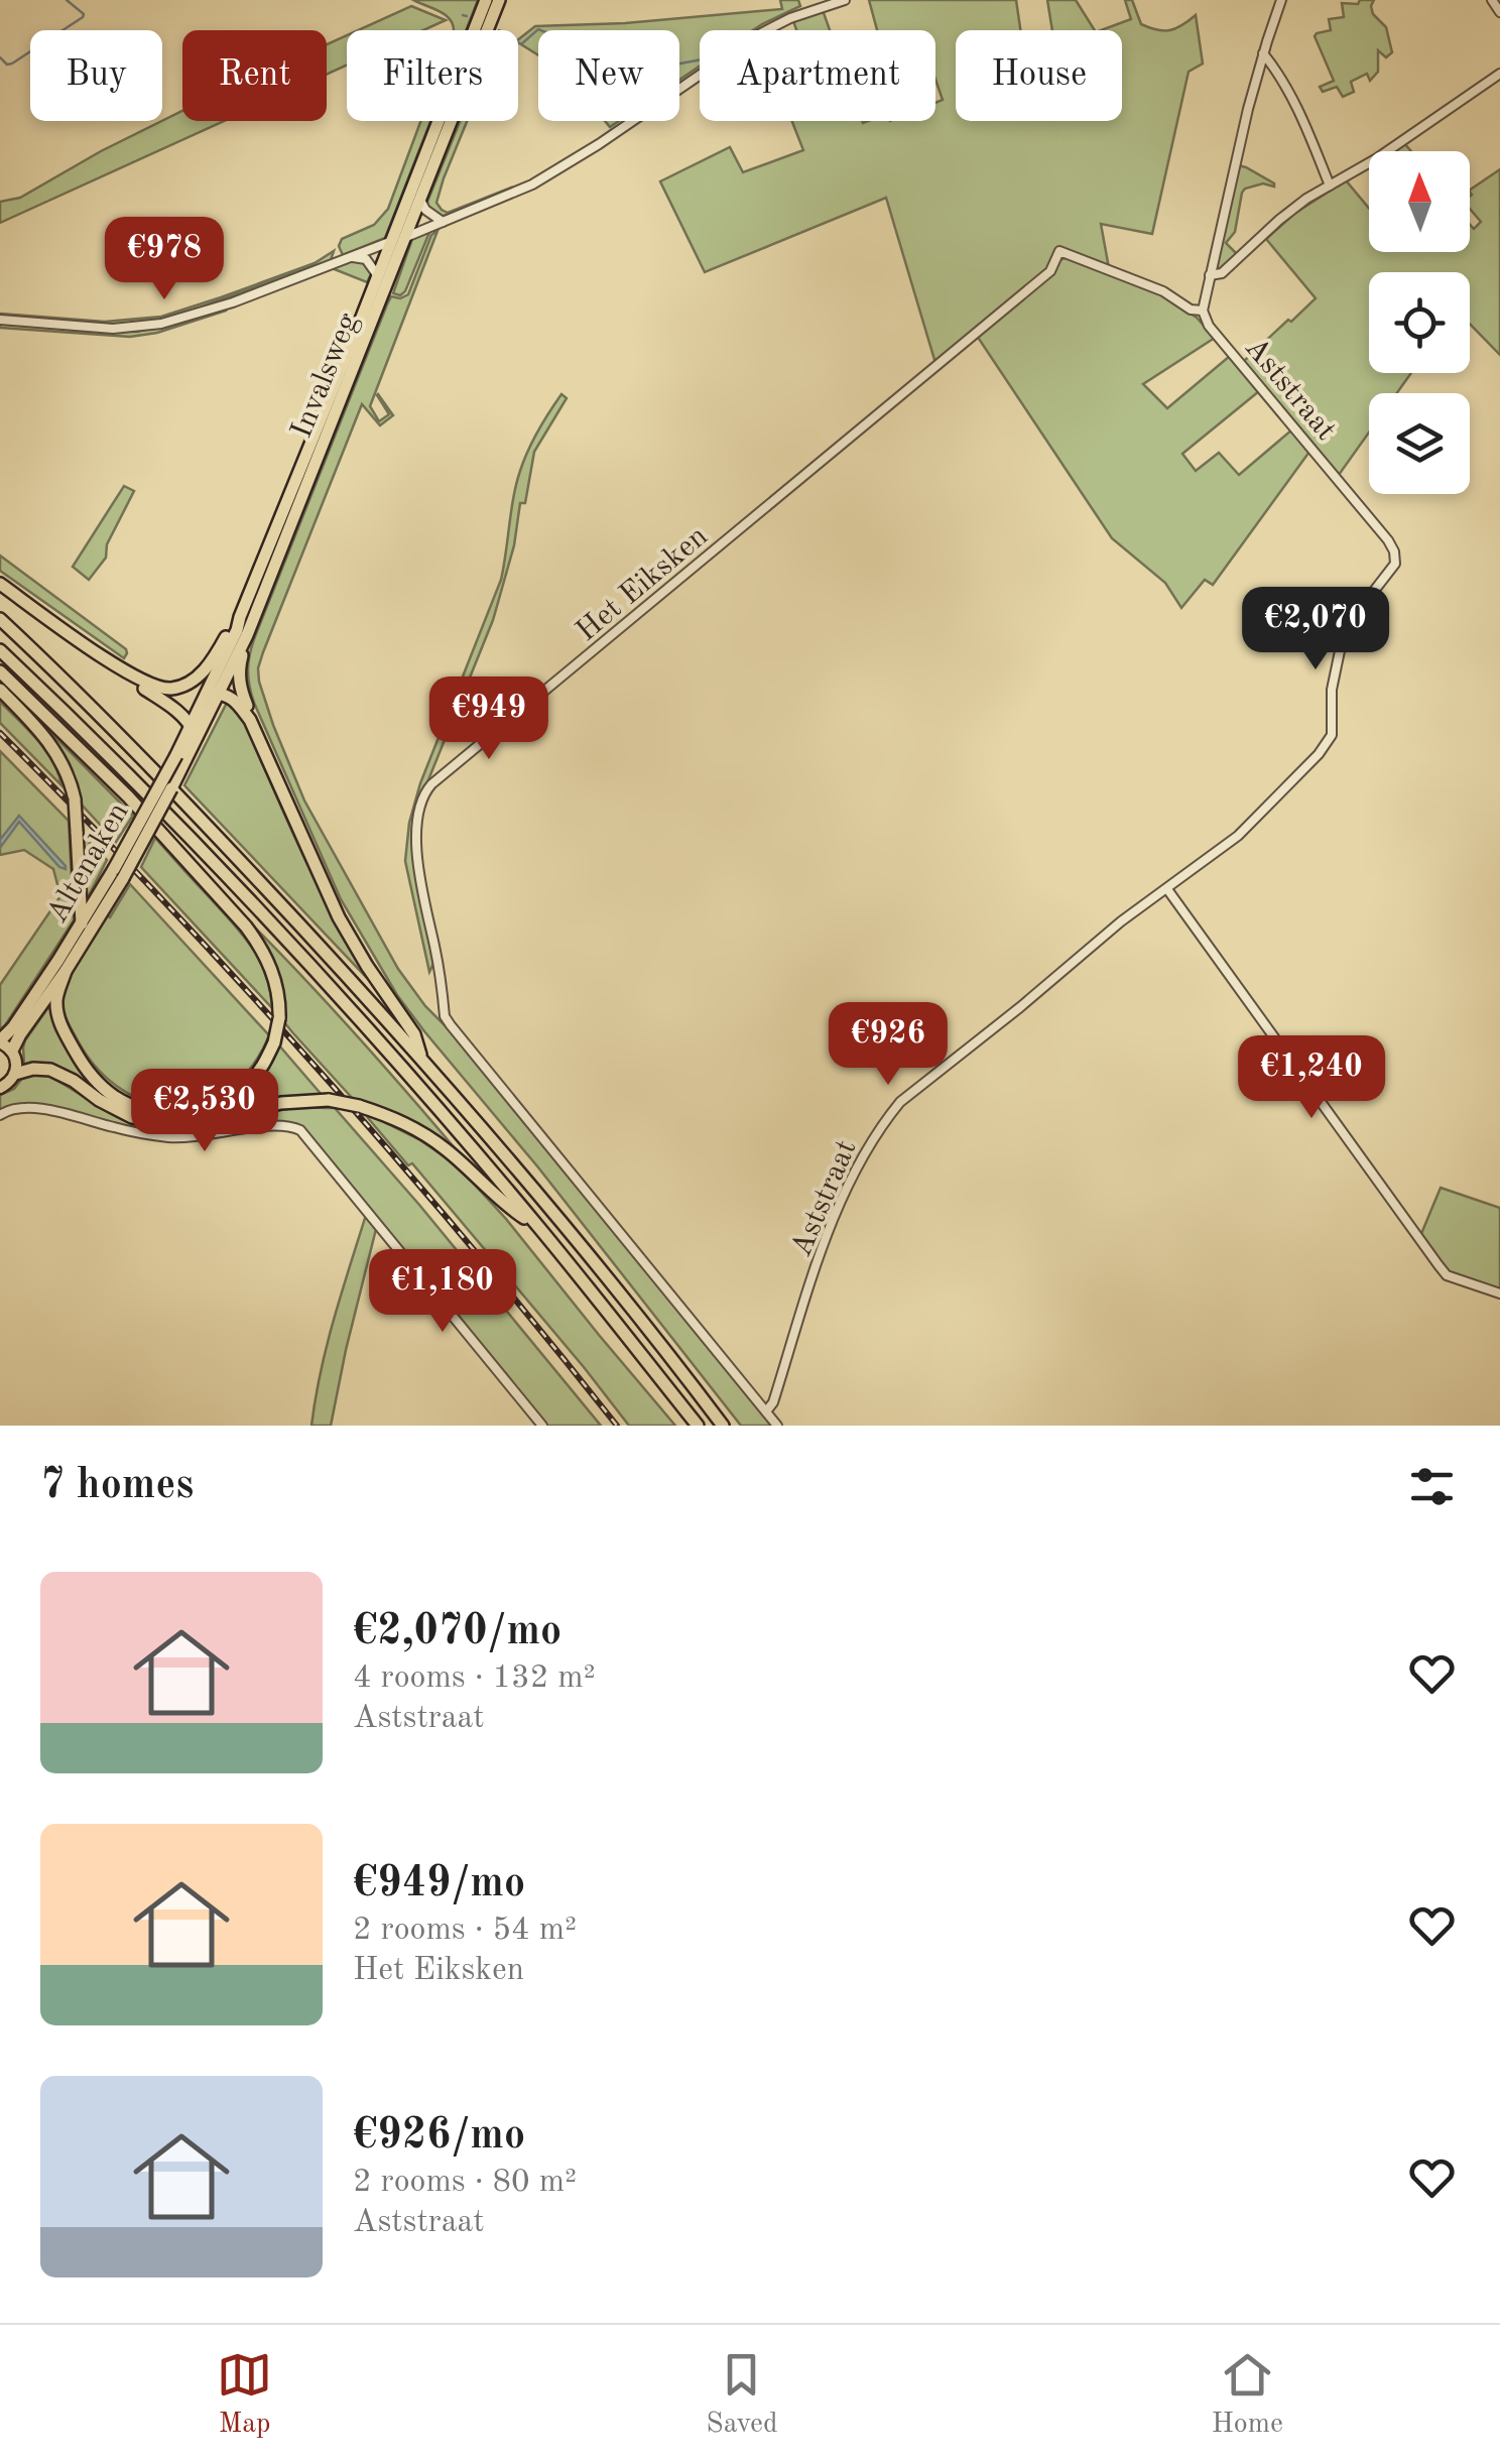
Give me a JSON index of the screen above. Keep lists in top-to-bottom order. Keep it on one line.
{"streets":{"highway":["Invalsweg","Altenaken"],"street":["Aststraat","Het Eiksken"]},"crossings":[["Invalsweg","Altenaken"],["Aststraat","Het Eiksken"]],"north":"top","page":{"chip":["Buy","Rent","Filters","New","Apartment","House"],"price":["€978","€2,070","€949","€926","€1,240","€2,530","€1,180"],"heading":"7 homes","list":[{"name":"€2,070/mo","note":"4 rooms · 132 m² · Aststraat"},{"name":"€949/mo","note":"2 rooms · 54 m² · Het Eiksken"},{"name":"€926/mo","note":"2 rooms · 80 m² · Aststraat"}],"tabs":["Map","Saved","Home"]}}
